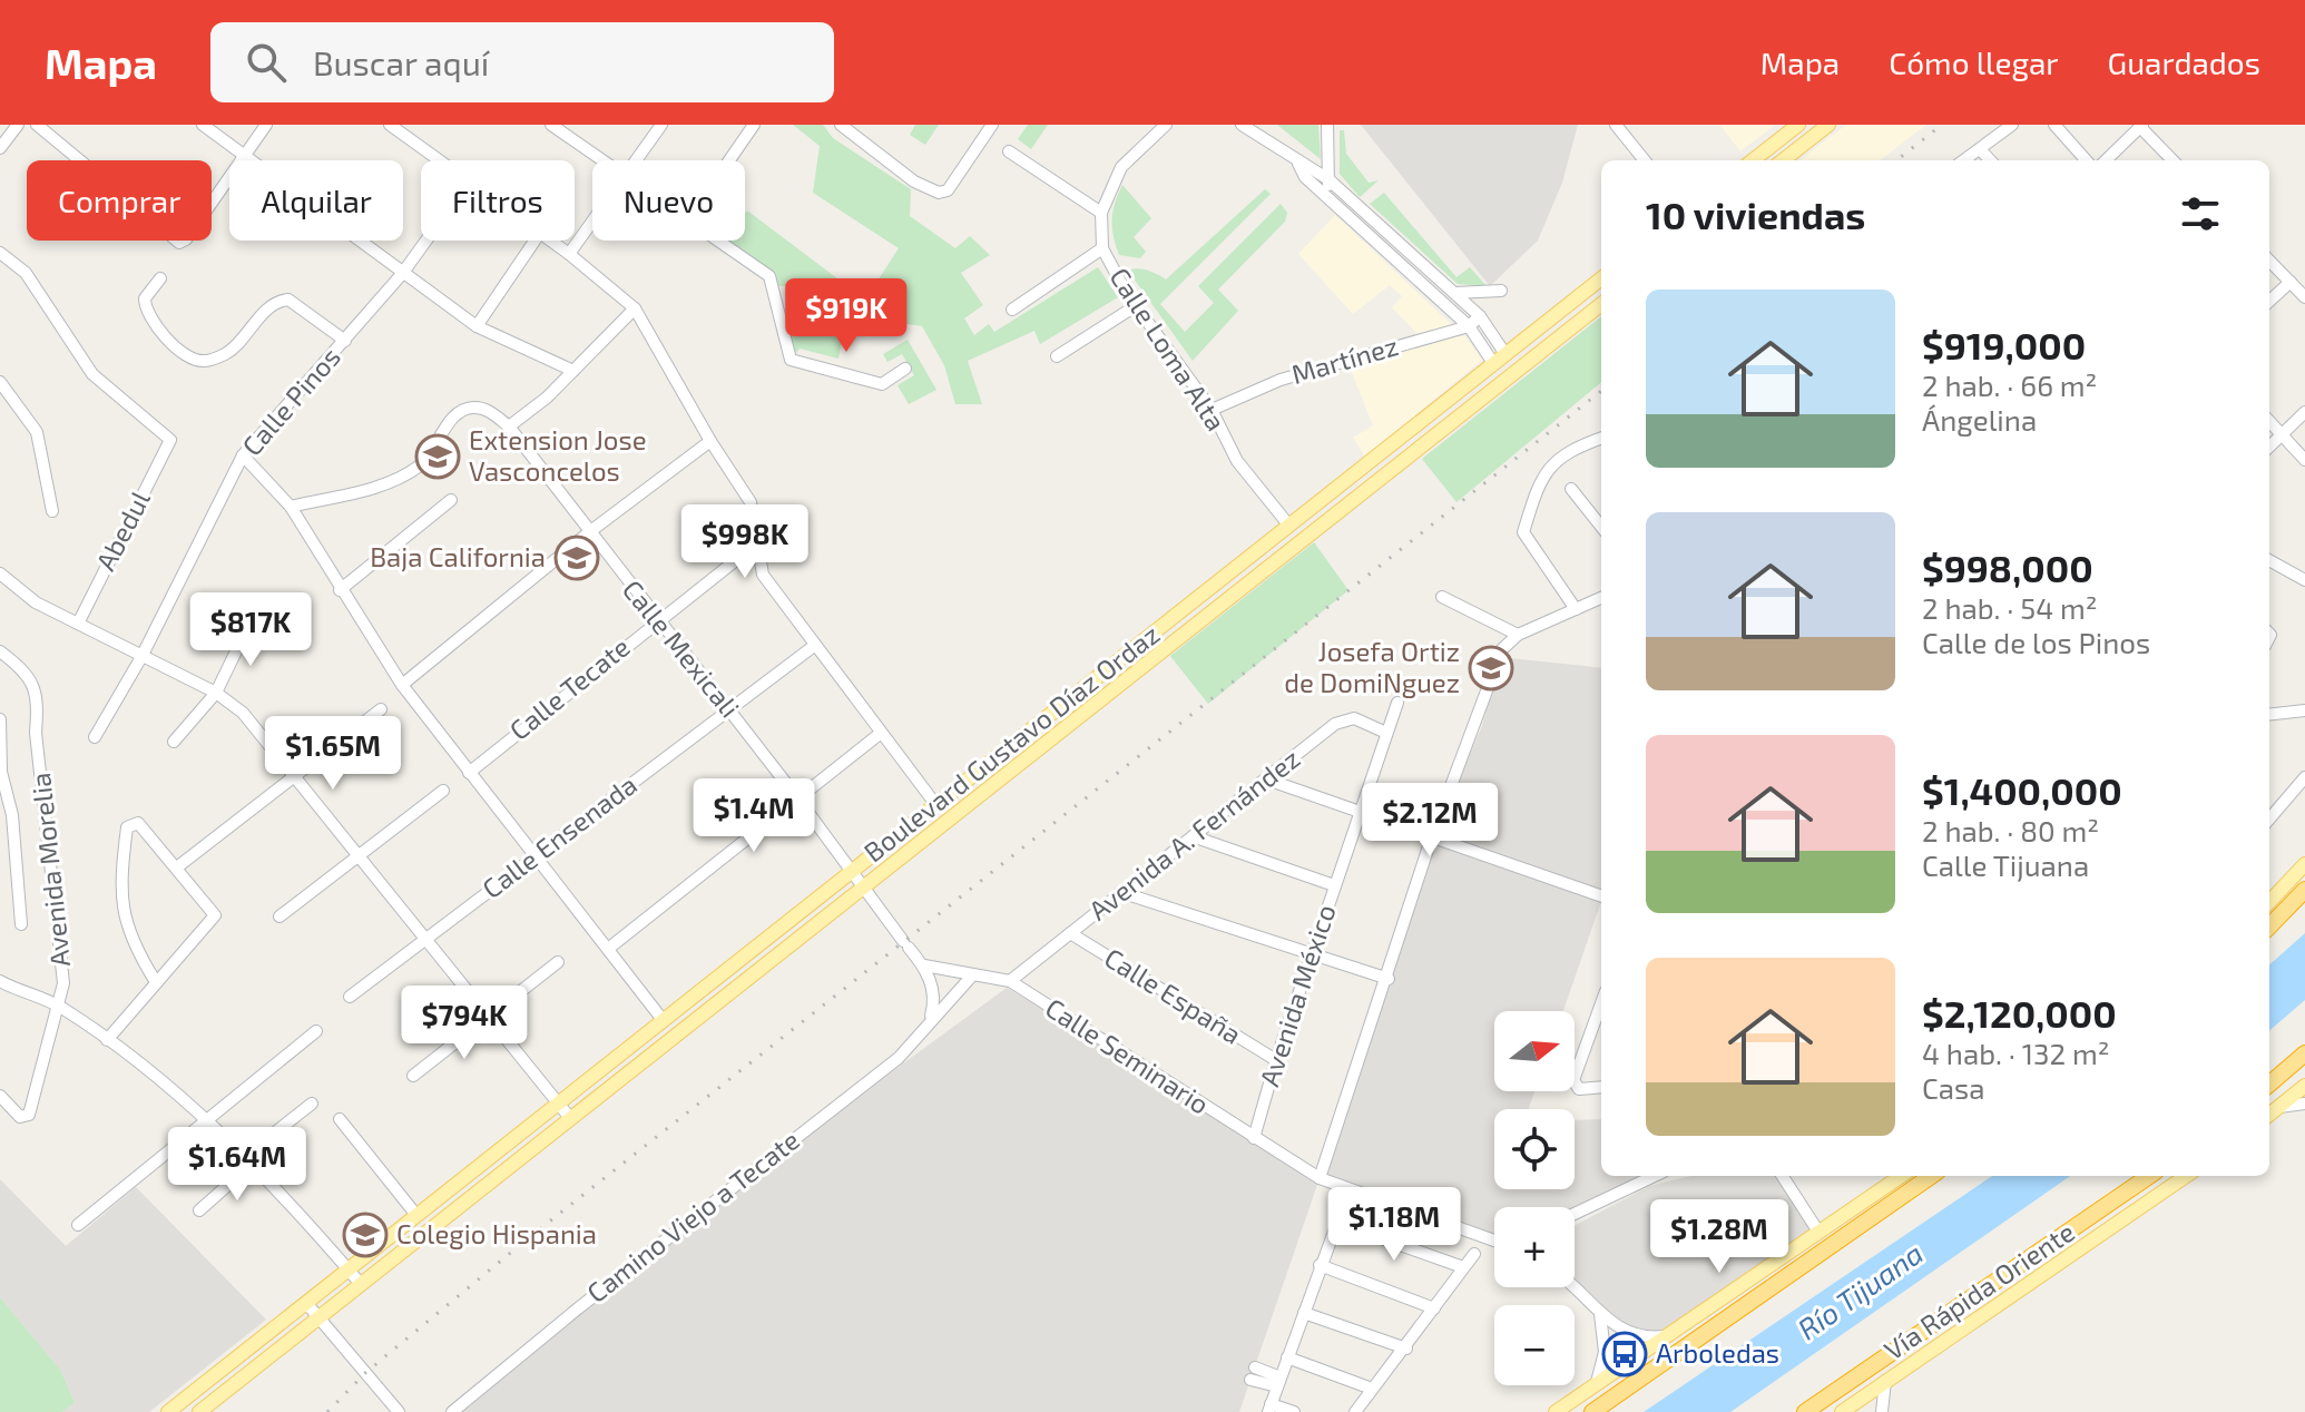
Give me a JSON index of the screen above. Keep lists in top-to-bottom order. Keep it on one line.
{"streets":{"highway":["Vía Rápida Oriente"],"main road":["Boulevard Gustavo Díaz Ordaz"],"street":["Calle Loma Alta","Martínez","Calle Pinos","Abedul","Calle Mexicali","Calle Tecate","Avenida A. Fernández","Calle Ensenada","Avenida Morelia","Avenida México","Calle España","Calle Seminario","Camino Viejo a Tecate"]},"crossings":[["Calle Loma Alta","Martínez"],["Calle Loma Alta","Boulevard Gustavo Díaz Ordaz"],["Calle Mexicali","Calle Tecate"],["Calle Mexicali","Boulevard Gustavo Díaz Ordaz"],["Calle Mexicali","Calle Ensenada"],["Avenida A. Fernández","Avenida México"],["Avenida A. Fernández","Calle España"],["Avenida A. Fernández","Calle Seminario"],["Avenida México","Calle España"],["Avenida México","Calle Seminario"],["Calle Seminario","Camino Viejo a Tecate"]],"water":["Río Tijuana"],"places":{"school or university":["Extension Jose Vasconcelos","Baja California","Josefa Ortiz de DomiNguez","Colegio Hispania"],"bus stop":["Arboledas"]},"north":"right","page":{"header":"Mapa","search":"Buscar aquí","nav":["Mapa","Cómo llegar","Guardados"],"chip":["Comprar","Alquilar","Filtros","Nuevo"],"heading":"10 viviendas","list":[{"name":"$919,000","note":"2 hab. · 66 m² · Ángelina"},{"name":"$998,000","note":"2 hab. · 54 m² · Calle de los Pinos"},{"name":"$1,400,000","note":"2 hab. · 80 m² · Calle Tijuana"},{"name":"$2,120,000","note":"4 hab. · 132 m² · Casa"}],"price":["$919K","$998K","$817K","$1.65M","$1.4M","$2.12M","$794K","$1.64M","$1.18M","$1.28M"],"map_buttons":["+","−"]}}
